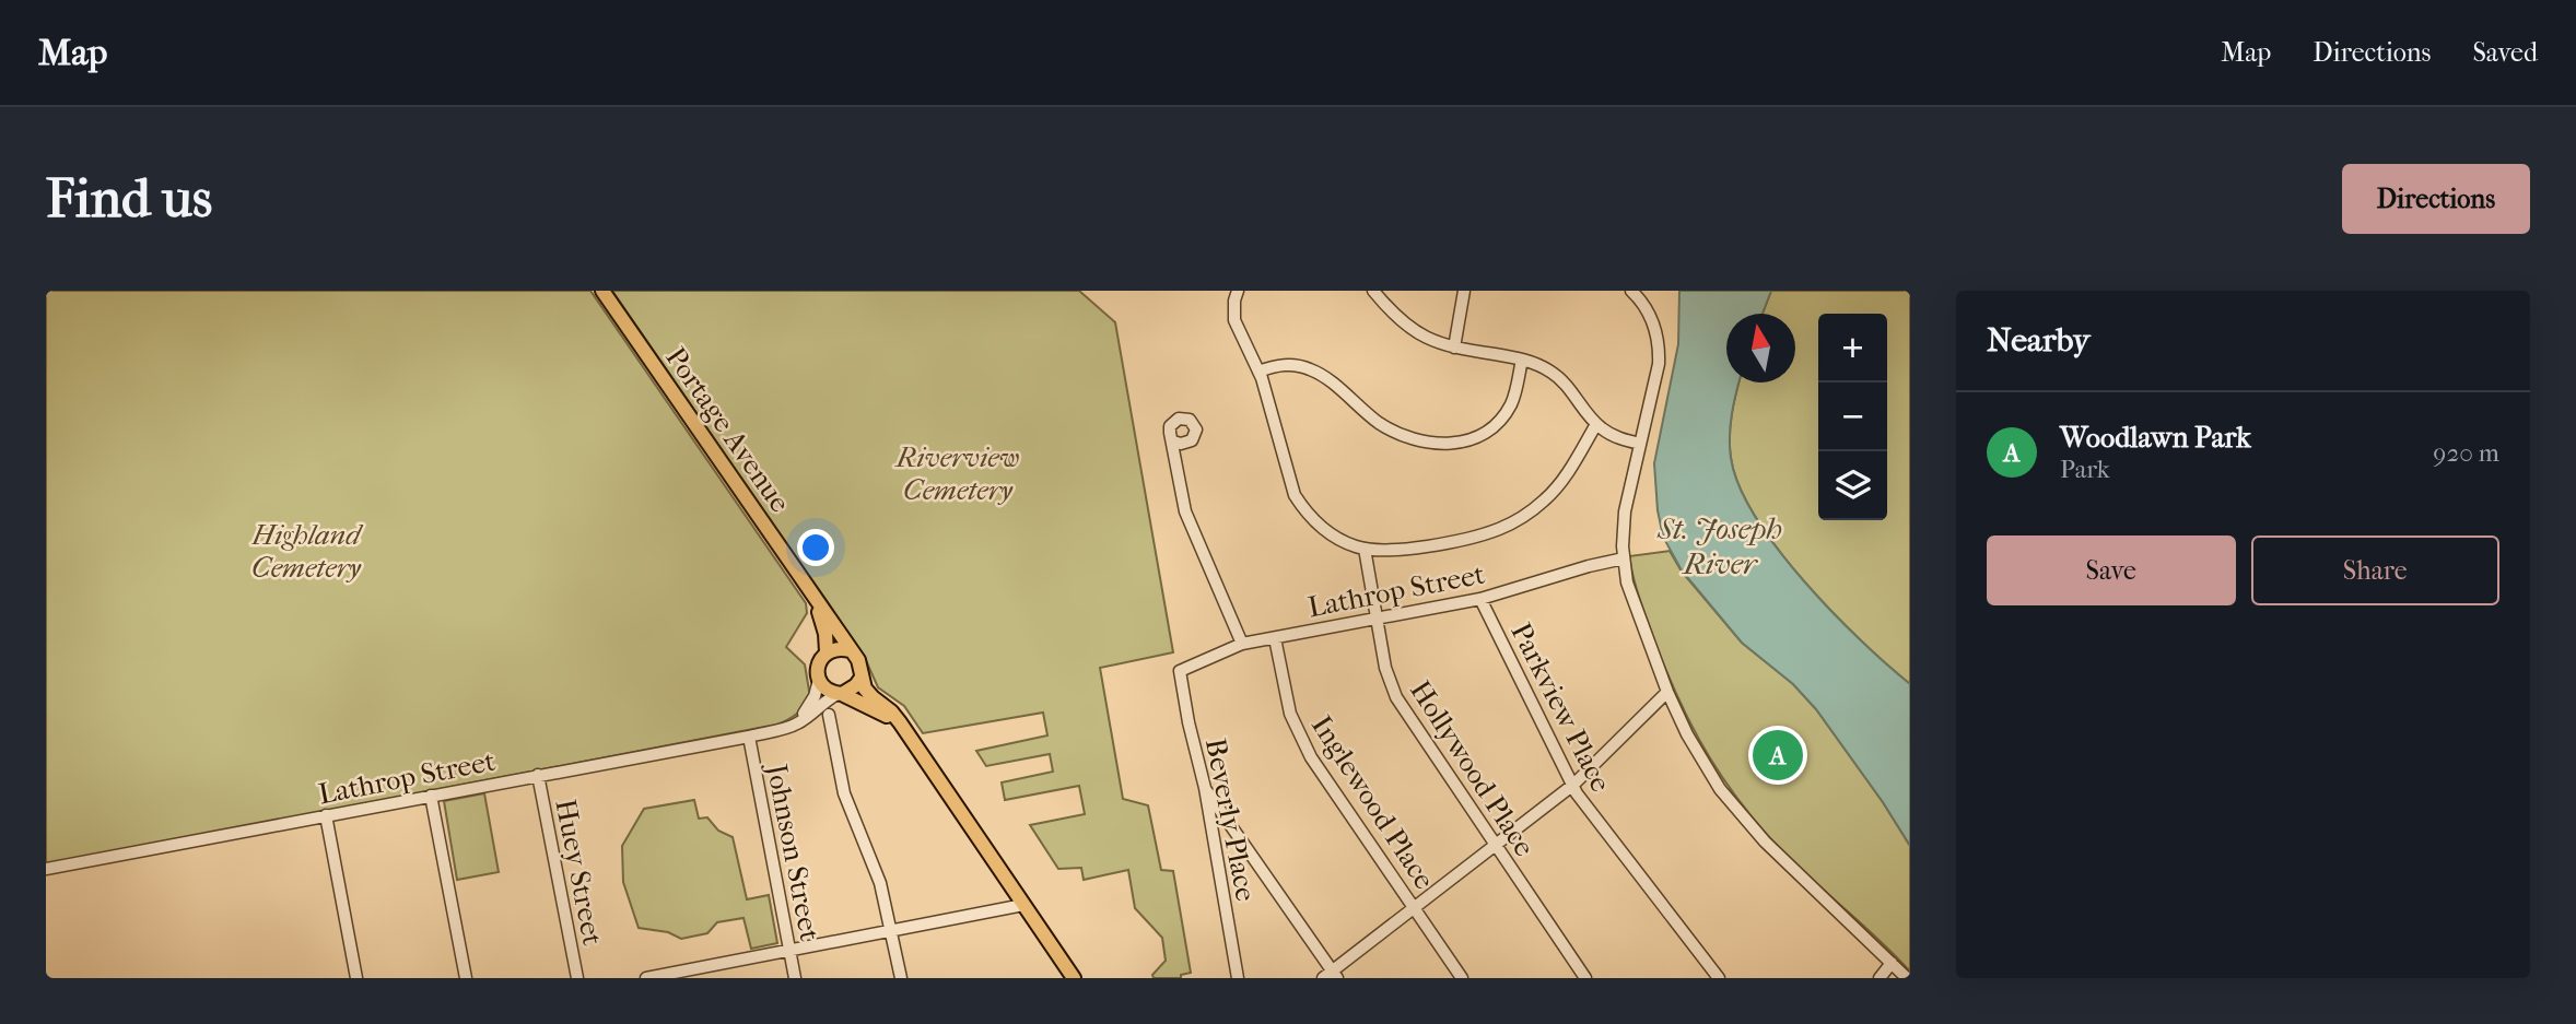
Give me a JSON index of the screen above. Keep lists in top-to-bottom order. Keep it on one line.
{"streets":{"main road":["Portage Avenue"],"street":["Lathrop Street","Parkview Place","Hollywood Place","Inglewood Place","Beverly Place","Johnson Street","Huey Street"]},"crossings":[["Portage Avenue","Lathrop Street"],["Lathrop Street","Parkview Place"],["Lathrop Street","Hollywood Place"],["Lathrop Street","Inglewood Place"],["Lathrop Street","Beverly Place"],["Lathrop Street","Johnson Street"],["Lathrop Street","Huey Street"]],"water":["St. Joseph River"],"parks":["Riverview Cemetery","Highland Cemetery"],"north":"top","page":{"header":"Map","nav":["Map","Directions","Saved"],"buttons":["Directions",["Save","Share"]],"title":"Find us","heading":"Nearby","map_buttons":["+","−"],"list":[{"mark":"A","name":"Woodlawn Park","note":"Park","value":"920 m"}],"pins":"A"}}
